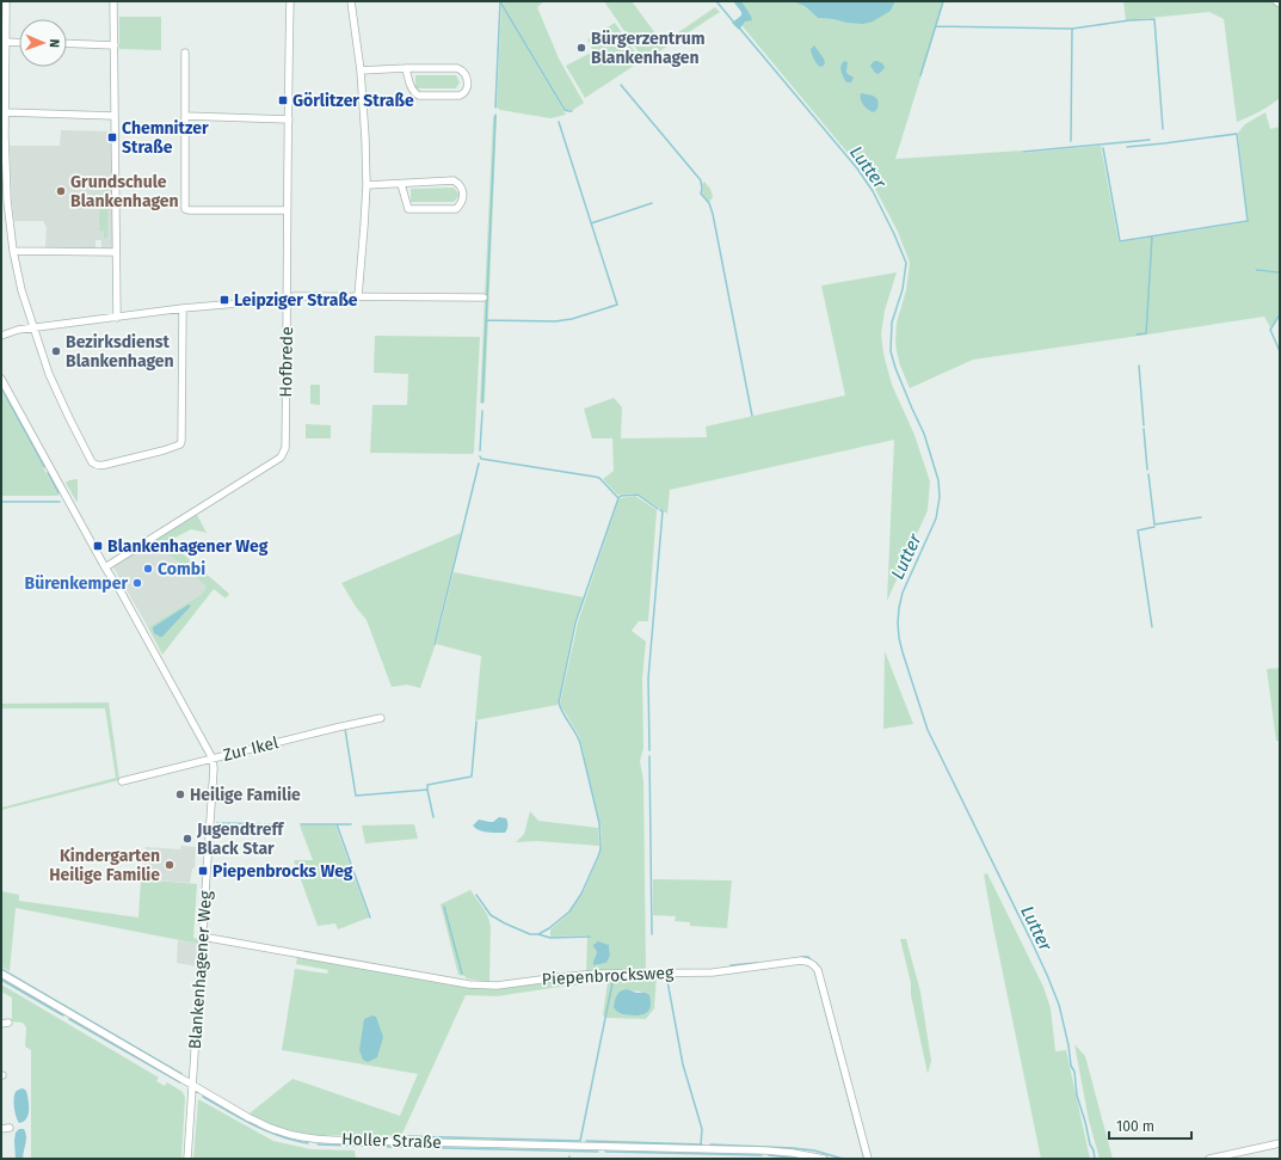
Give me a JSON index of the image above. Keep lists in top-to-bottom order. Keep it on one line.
{"streets":{"street":["Hofbrede","Zur Ikel","Blankenhagener Weg","Piepenbrocksweg","Holler Straße"]},"crossings":[["Hofbrede","Blankenhagener Weg"],["Zur Ikel","Blankenhagener Weg"],["Blankenhagener Weg","Piepenbrocksweg"],["Blankenhagener Weg","Holler Straße"]],"water":["Lutter"],"places":{"other":["Bürgerzentrum Blankenhagen","Grundschule Blankenhagen","Bezirksdienst Blankenhagen","Combi","Bürenkemper","Heilige Familie","Jugendtreff Black Star","Kindergarten Heilige Familie"],"transit":["Görlitzer Straße","Chemnitzer Straße","Leipziger Straße","Blankenhagener Weg","Piepenbrocks Weg"]},"scale_bar":"100 m","north":"right"}
